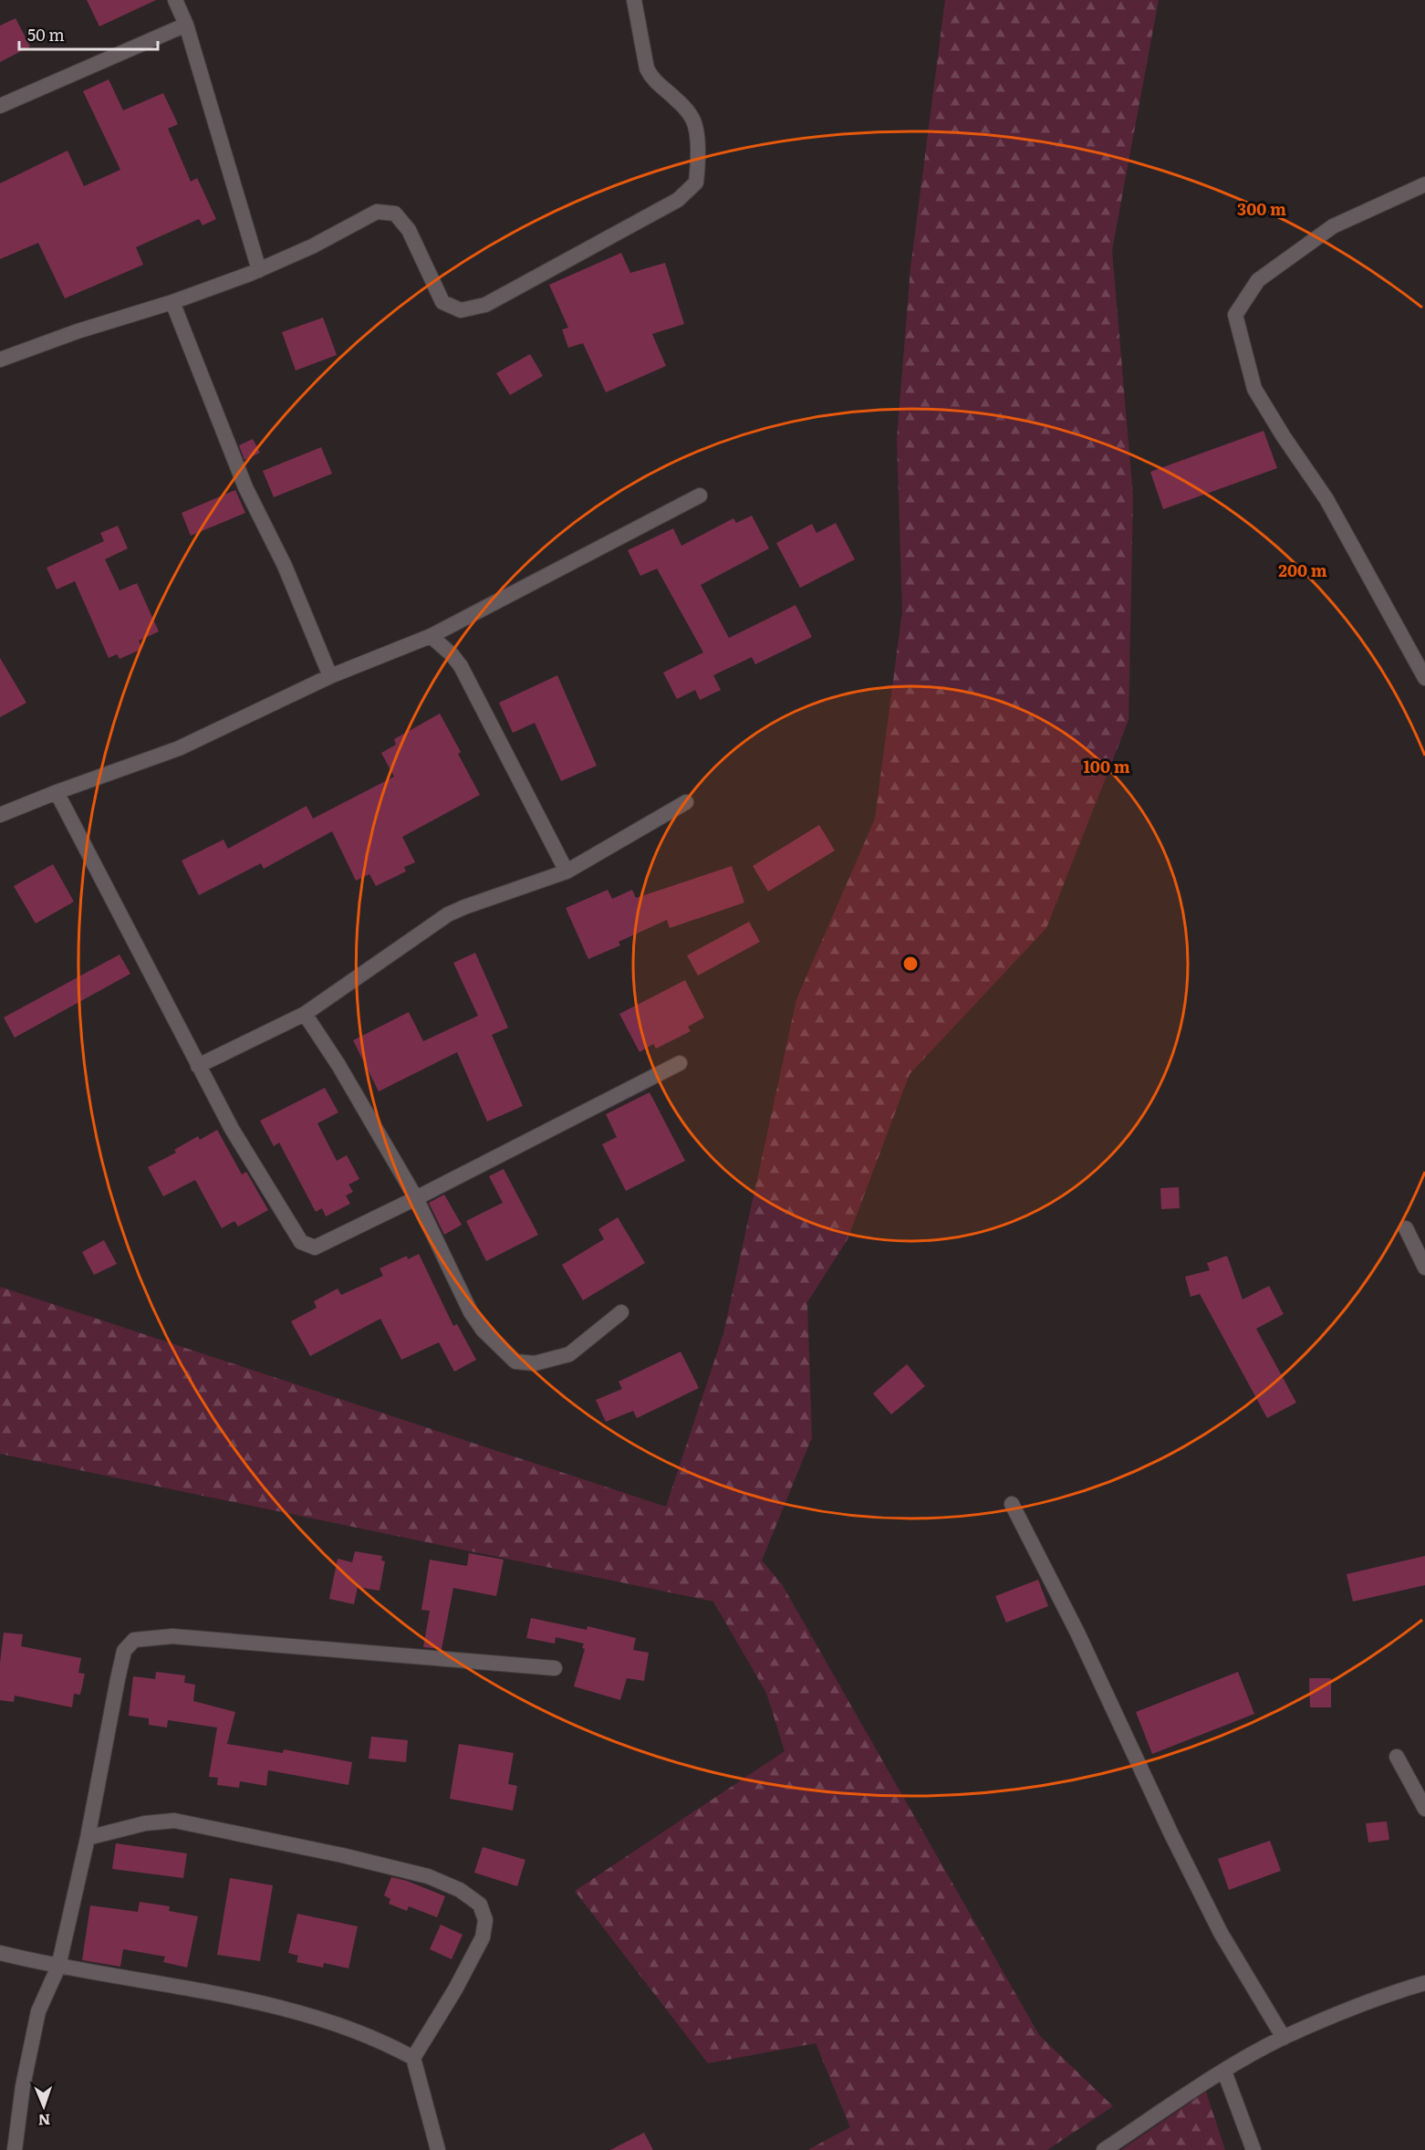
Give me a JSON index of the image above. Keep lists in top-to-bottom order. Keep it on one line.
{"scale_bar":"50 m","north":"bottom","rings":["300 m","200 m","100 m"]}
